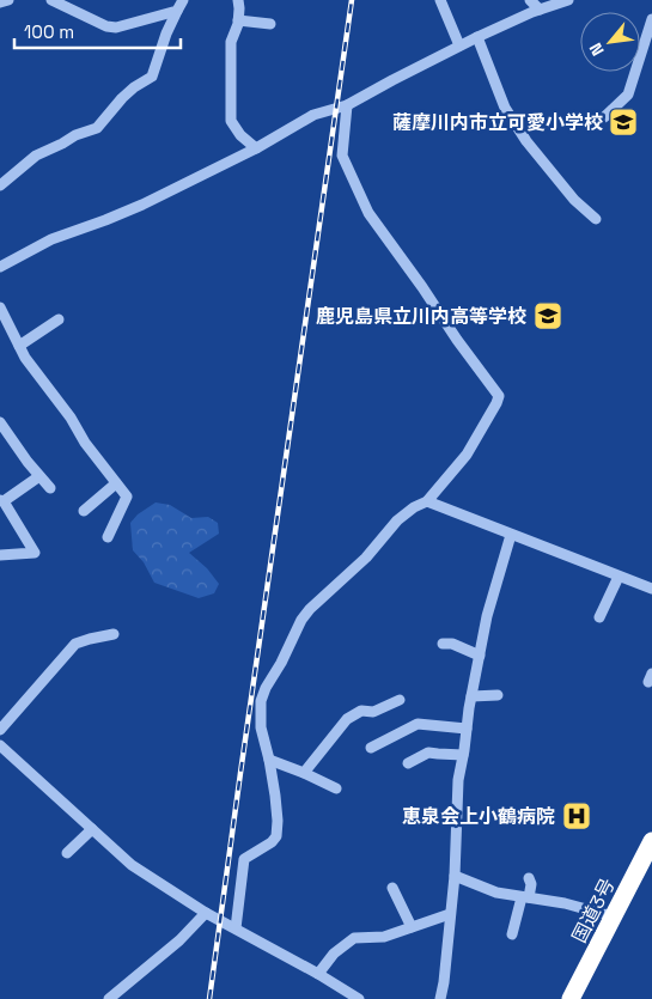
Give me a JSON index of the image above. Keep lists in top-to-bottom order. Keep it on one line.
{"streets":{"highway":["国道3号"]},"places":{"school or university":["薩摩川内市立可愛小学校","鹿児島県立川内高等学校"],"hospital":["恵泉会上小鶴病院"]},"scale_bar":"100 m","north":"bottom left"}
